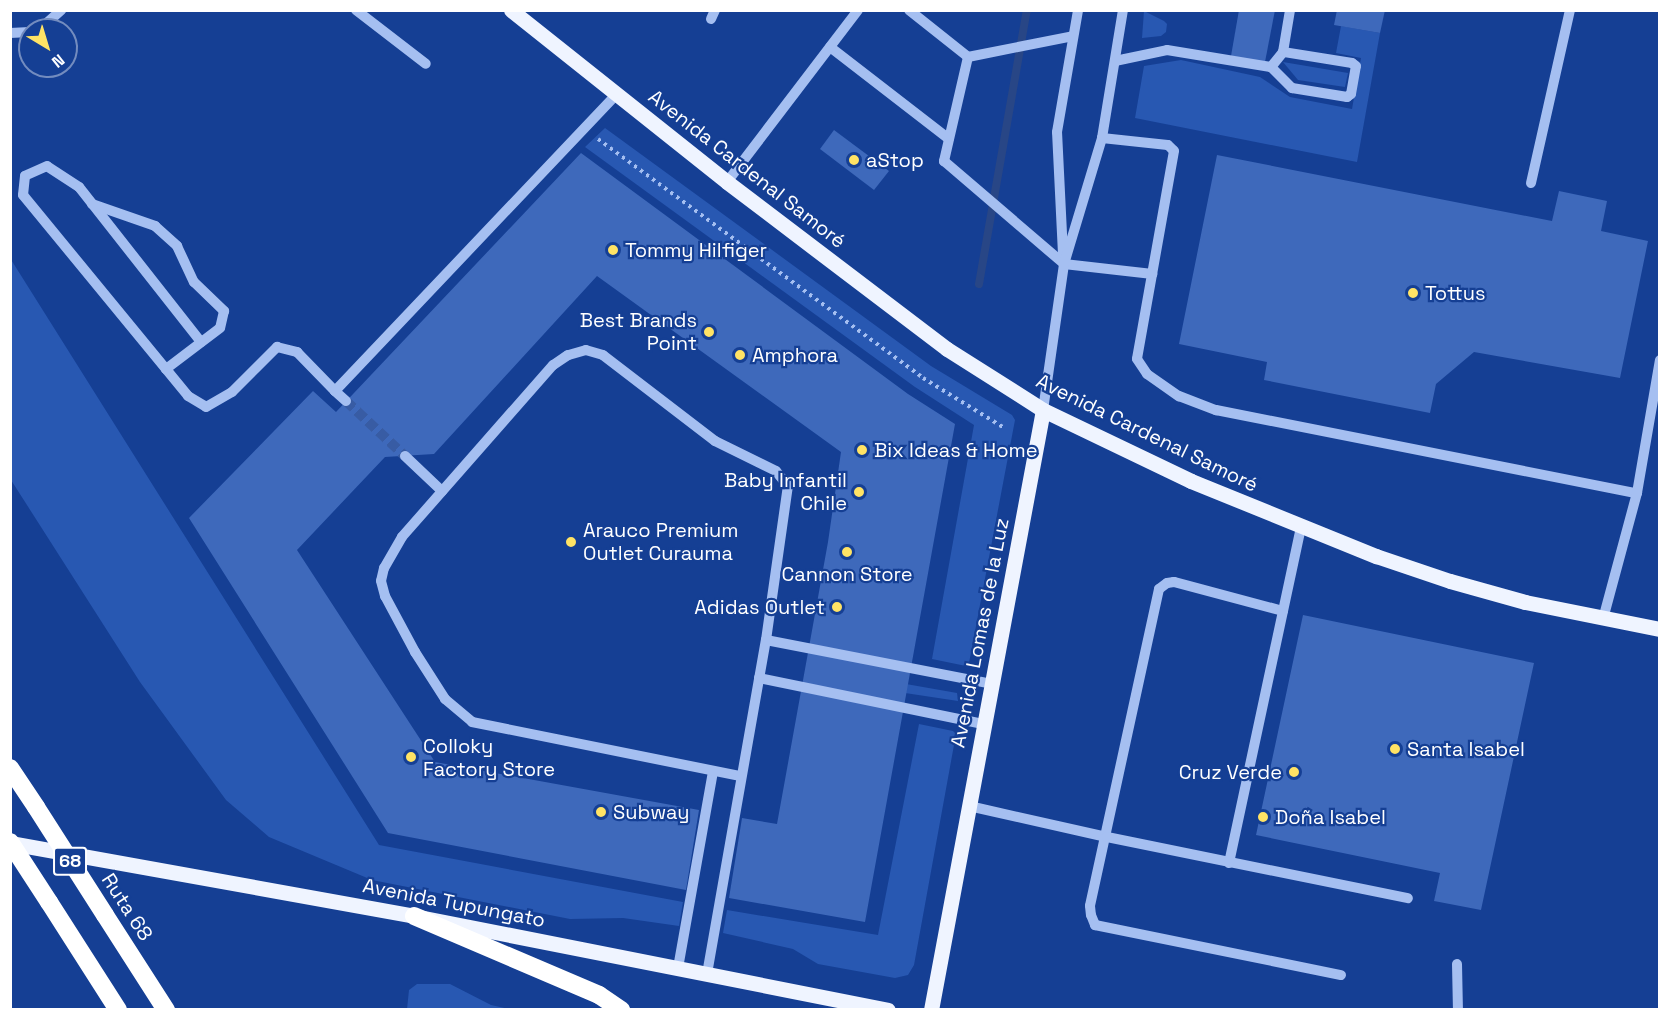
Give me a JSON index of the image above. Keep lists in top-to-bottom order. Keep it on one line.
{"streets":{"highway":["68","Ruta 68"],"main road":["Avenida Cardenal Samoré","Avenida Lomas de la Luz","Avenida Tupungato"]},"crossings":[["Avenida Cardenal Samoré","Avenida Lomas de la Luz"],["68","Avenida Tupungato"]],"places":["aStop","Tommy Hilfiger","Tottus","Best Brands Point","Amphora","Bix Ideas & Home","Baby Infantil Chile","Arauco Premium Outlet Curauma","Cannon Store","Adidas Outlet","Santa Isabel","Colloky Factory Store","Cruz Verde","Subway","Doña Isabel"],"north":"bottom right"}
